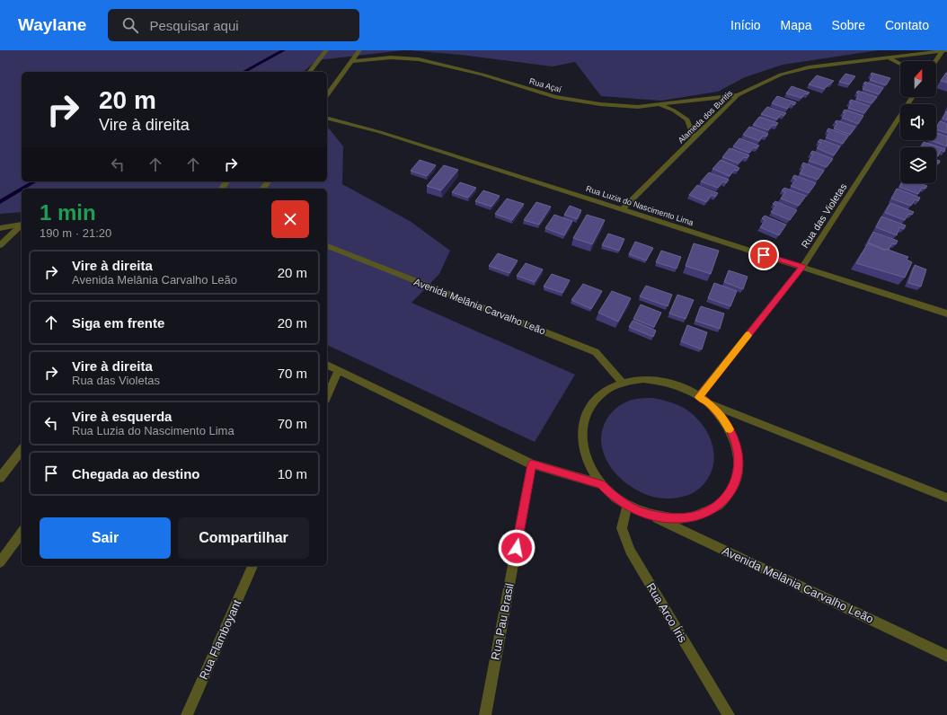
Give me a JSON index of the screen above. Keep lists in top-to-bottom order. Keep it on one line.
{"streets":{"street":["Rua Açaí","Alameda dos Buritis","Rua Luzia do Nascimento Lima","Rua das Violetas","Avenida Melânia Carvalho Leão","Rua Arco Íris","Rua Pau Brasil","Rua Flamboyant"]},"crossings":[["Rua Açaí","Alameda dos Buritis"],["Alameda dos Buritis","Rua Luzia do Nascimento Lima"],["Rua Luzia do Nascimento Lima","Rua das Violetas"],["Avenida Melânia Carvalho Leão","Rua Arco Íris"]],"north":"top","page":{"header":"Waylane","search":"Pesquisar aqui","nav":["Início","Mapa","Sobre","Contato"],"turn":["20 m","Vire à direita"],"heading":["1 min","190 m · 21:20"],"list":[{"name":"Vire à direita","note":"Avenida Melânia Carvalho Leão","value":"20 m"},{"name":"Siga em frente","value":"20 m"},{"name":"Vire à direita","note":"Rua das Violetas","value":"70 m"},{"name":"Vire à esquerda","note":"Rua Luzia do Nascimento Lima","value":"70 m"},{"name":"Chegada ao destino","value":"10 m"}],"buttons":["Sair","Compartilhar"]}}
